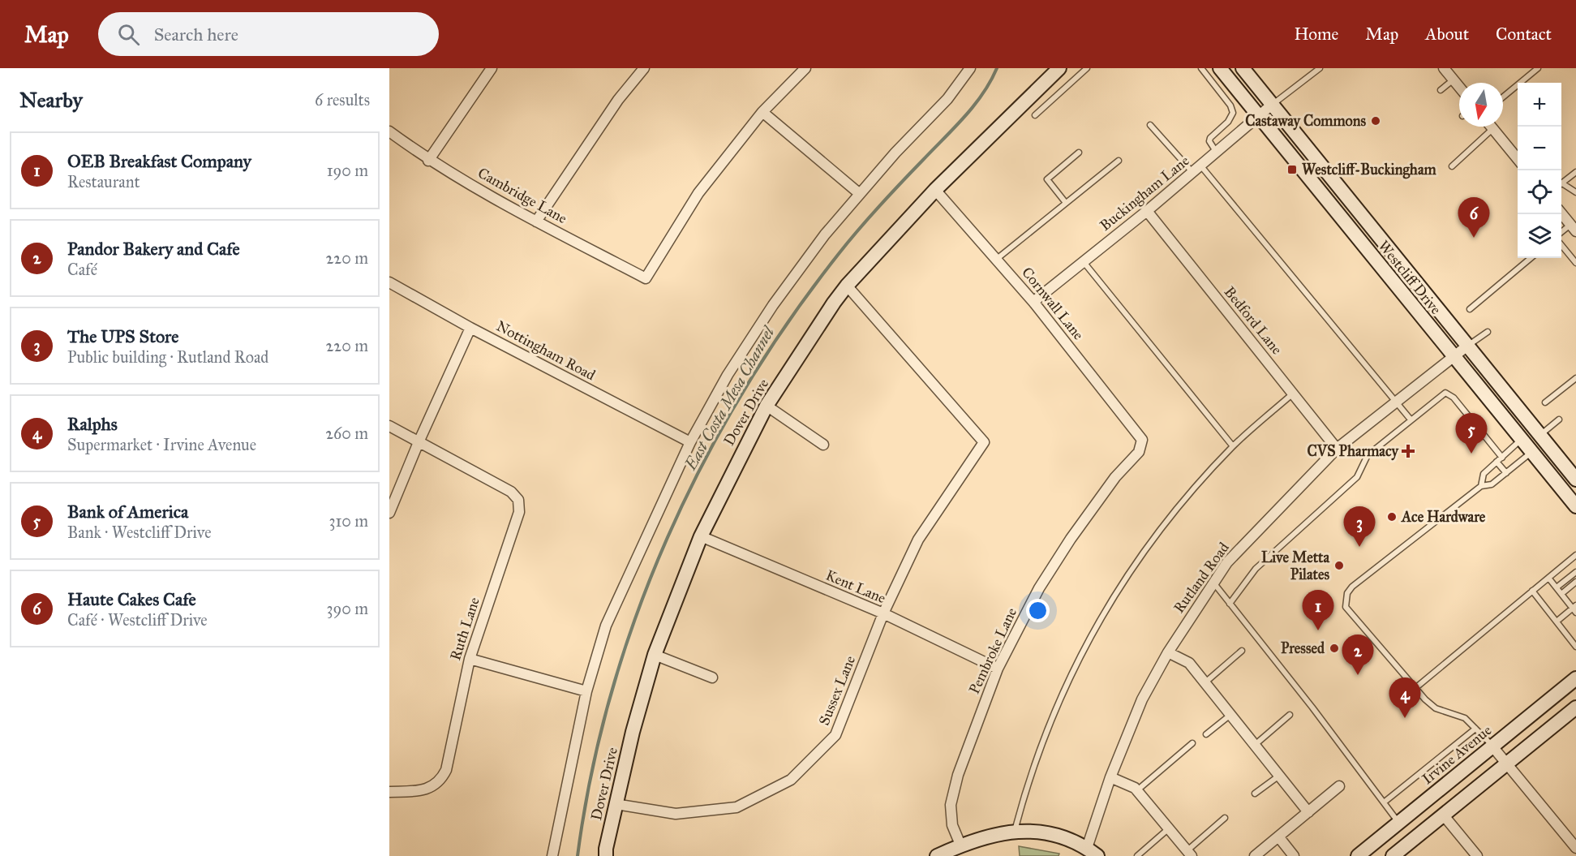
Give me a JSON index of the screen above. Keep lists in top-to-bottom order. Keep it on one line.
{"streets":{"street":["Buckingham Lane","Cambridge Lane","Westcliff Drive","Cornwall Lane","Bedford Lane","Nottingham Road","Dover Drive","Rutland Road","Kent Lane","Ruth Lane","Pembroke Lane","Sussex Lane","Irvine Avenue"]},"crossings":[["Buckingham Lane","Westcliff Drive"],["Buckingham Lane","Cornwall Lane"],["Buckingham Lane","Bedford Lane"],["Westcliff Drive","Rutland Road"],["Cornwall Lane","Dover Drive"],["Cornwall Lane","Pembroke Lane"],["Bedford Lane","Rutland Road"],["Dover Drive","Kent Lane"],["Dover Drive","Sussex Lane"],["Kent Lane","Pembroke Lane"],["Kent Lane","Sussex Lane"]],"water":["East Costa Mesa Channel"],"places":{"other":["Castaway Commons","Ace Hardware","Live Metta Pilates","Pressed"],"transit":["Westcliff-Buckingham"],"health":["CVS Pharmacy"]},"north":"bottom","page":{"header":"Map","search":"Search here","nav":["Home","Map","About","Contact"],"heading":["Nearby","6 results"],"map_buttons":["+","−"],"list":[{"mark":"1","name":"OEB Breakfast Company","note":"Restaurant","value":"190 m"},{"mark":"2","name":"Pandor Bakery and Cafe","note":"Café","value":"220 m"},{"mark":"3","name":"The UPS Store","note":"Public building · Rutland Road","value":"220 m"},{"mark":"4","name":"Ralphs","note":"Supermarket · Irvine Avenue","value":"260 m"},{"mark":"5","name":"Bank of America","note":"Bank · Westcliff Drive","value":"310 m"},{"mark":"6","name":"Haute Cakes Cafe","note":"Café · Westcliff Drive","value":"390 m"}],"pins":["6","5","3","1","2","4"]}}
